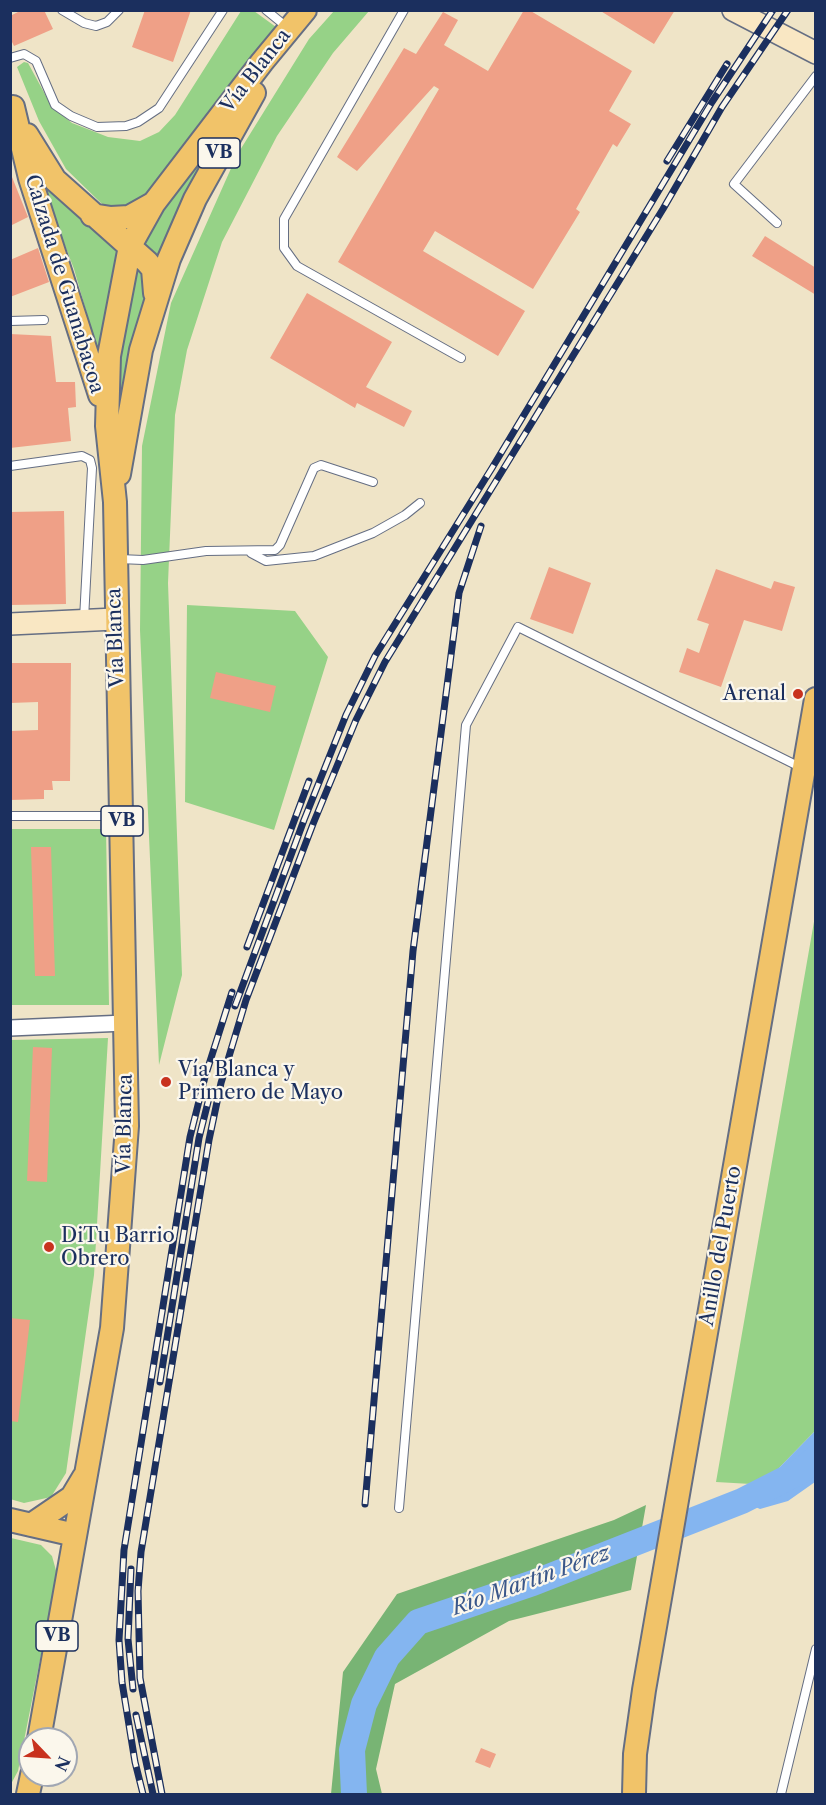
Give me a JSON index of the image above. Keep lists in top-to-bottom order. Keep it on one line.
{"streets":{"main road":["Vía Blanca","VB","Calzada de Guanabacoa","Anillo del Puerto"]},"crossings":[["Vía Blanca","Calzada de Guanabacoa"]],"water":["Río Martín Pérez"],"places":["Arenal","Vía Blanca y Primero de Mayo","DiTu Barrio Obrero"],"north":"bottom right"}
